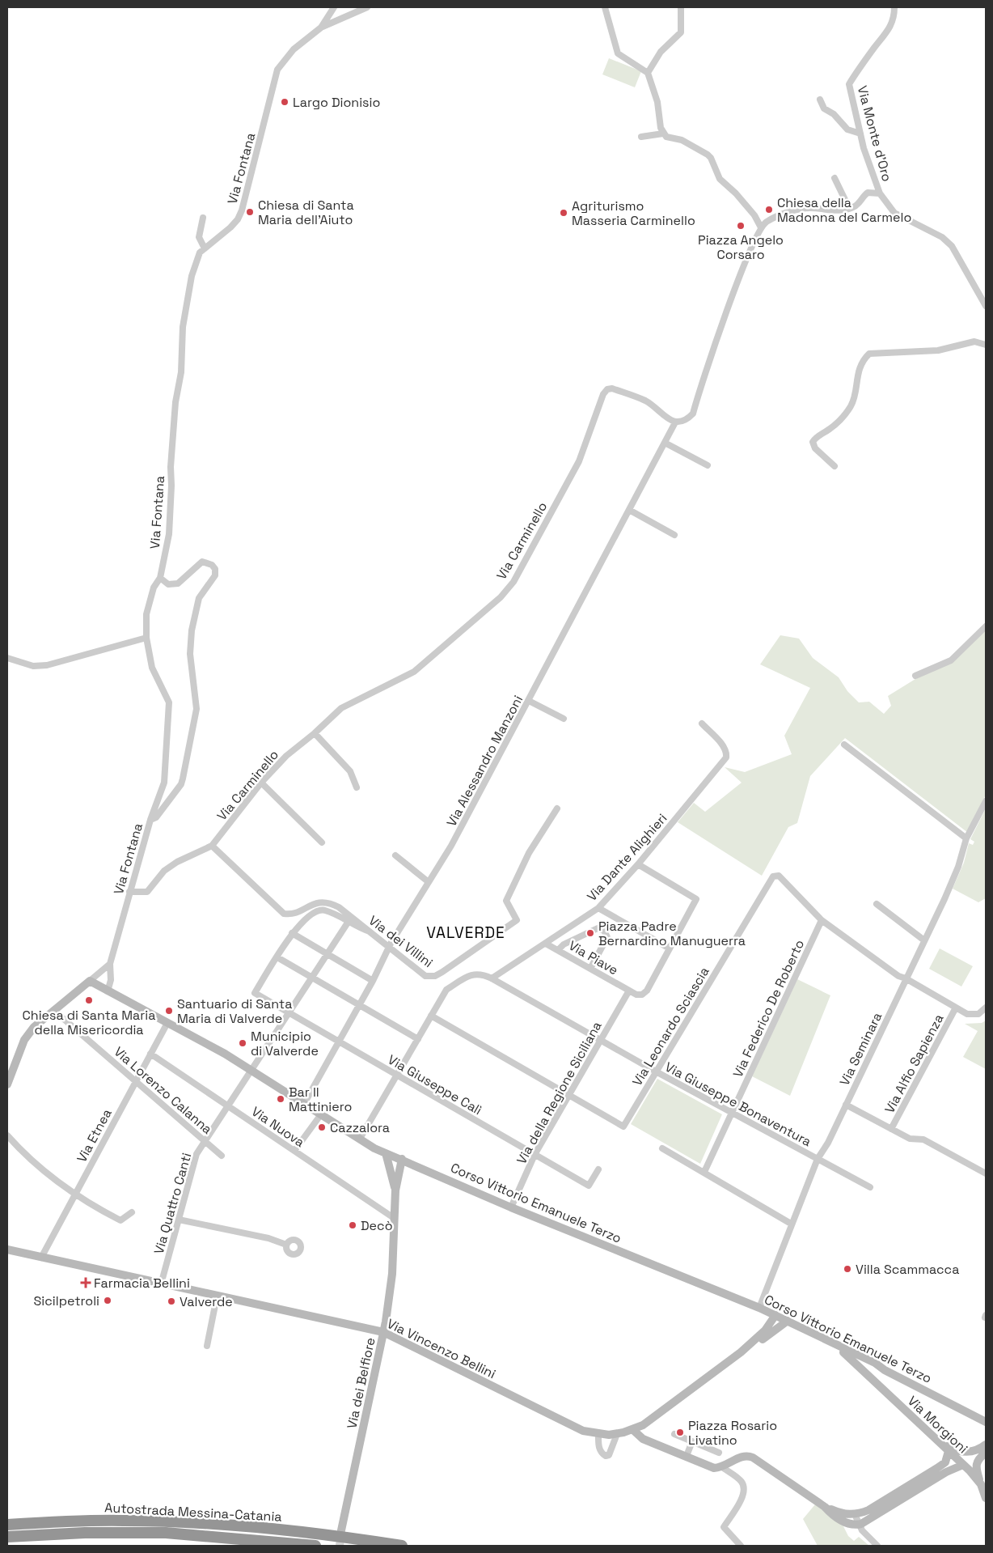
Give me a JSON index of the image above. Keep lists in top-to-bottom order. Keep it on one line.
{"streets":{"highway":["Autostrada Messina-Catania"],"street":["Via Monte d'Oro","Via Fontana","Via Carminello","Via Alessandro Manzoni","Via Dante Alighieri","Via dei Villini","Via Piave","Via Federico De Roberto","Via Leonardo Sciascia","Via Seminara","Via Alfio Sapienza","Via Giuseppe Calì","Via Lorenzo Calanna","Via della Regione Siciliana","Via Giuseppe Bonaventura","Via Nuova","Via Etnea","Corso Vittorio Emanuele Terzo","Via Quattro Canti","Via Vincenzo Bellini","Via dei Belfiore","Via Morgioni"]},"crossings":[["Via Fontana","Via Carminello"],["Via Fontana","Corso Vittorio Emanuele Terzo"],["Via Carminello","Via Alessandro Manzoni"],["Via Carminello","Via dei Villini"],["Via Alessandro Manzoni","Via dei Villini"],["Via Alessandro Manzoni","Via Giuseppe Calì"],["Via Alessandro Manzoni","Corso Vittorio Emanuele Terzo"],["Via Dante Alighieri","Via Piave"],["Via Dante Alighieri","Via Giuseppe Bonaventura"],["Via Piave","Via della Regione Siciliana"],["Via Federico De Roberto","Via Leonardo Sciascia"],["Via Federico De Roberto","Via Giuseppe Bonaventura"],["Via Leonardo Sciascia","Via Seminara"],["Via Leonardo Sciascia","Via Alfio Sapienza"],["Via Leonardo Sciascia","Via della Regione Siciliana"],["Via Leonardo Sciascia","Via Giuseppe Bonaventura"],["Via Seminara","Via Giuseppe Bonaventura"],["Via Seminara","Corso Vittorio Emanuele Terzo"],["Via Giuseppe Calì","Via della Regione Siciliana"],["Via Giuseppe Calì","Via Quattro Canti"],["Via Lorenzo Calanna","Via Etnea"],["Via Lorenzo Calanna","Via Quattro Canti"],["Via della Regione Siciliana","Via Giuseppe Bonaventura"],["Via della Regione Siciliana","Corso Vittorio Emanuele Terzo"],["Via Nuova","Via Etnea"],["Via Nuova","Via Quattro Canti"],["Via Nuova","Via dei Belfiore"],["Via Etnea","Corso Vittorio Emanuele Terzo"],["Via Etnea","Via Vincenzo Bellini"],["Corso Vittorio Emanuele Terzo","Via Quattro Canti"],["Corso Vittorio Emanuele Terzo","Via Morgioni"],["Via Quattro Canti","Via Vincenzo Bellini"],["Via Vincenzo Bellini","Via dei Belfiore"]],"districts":["VALVERDE"],"places":{"other":["Largo Dionisio","Chiesa della Madonna del Carmelo","Chiesa di Santa Maria dell'Aiuto","Agriturismo Masseria Carminello","Piazza Angelo Corsaro","Piazza Padre Bernardino Manuguerra","Chiesa di Santa Maria della Misericordia","Santuario di Santa Maria di Valverde","Municipio di Valverde","Bar Il Mattiniero","Cazzalora","Decò","Villa Scammacca","Sicilpetroli","Valverde","Piazza Rosario Livatino"],"health":["Farmacia Bellini"]}}
